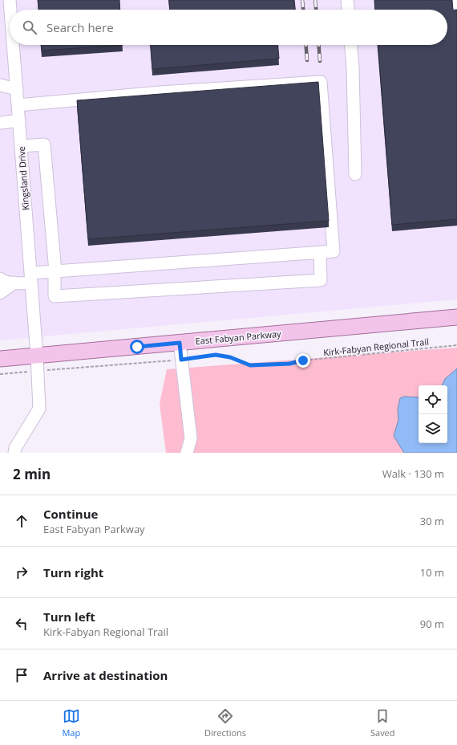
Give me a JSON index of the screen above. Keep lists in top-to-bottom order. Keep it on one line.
{"streets":{"main road":["East Fabyan Parkway"],"street":["Kingsland Drive"],"path":["Kirk-Fabyan Regional Trail"]},"crossings":[["Kingsland Drive","East Fabyan Parkway"]],"page":{"search":"Search here","heading":["2 min","Walk · 130 m"],"list":[["Continue","East Fabyan Parkway","30 m"],["Turn right","10 m"],["Turn left","Kirk-Fabyan Regional Trail","90 m"],"Arrive at destination"],"nav":["Map","Directions","Saved"]}}
